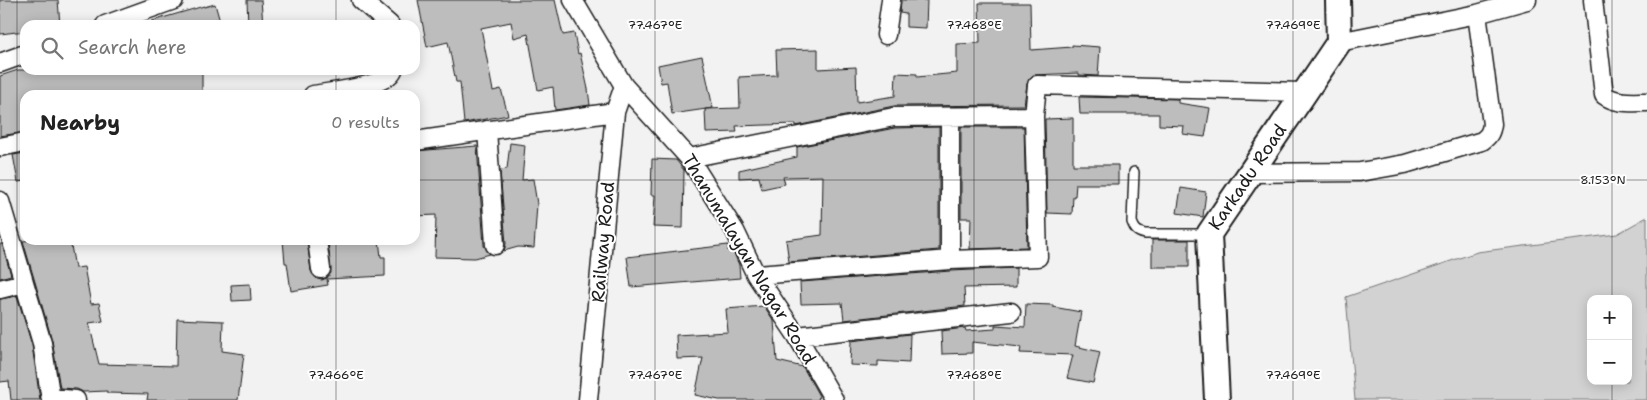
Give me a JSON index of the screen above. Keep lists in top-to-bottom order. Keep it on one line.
{"streets":{"street":["Karkadu Road","Railway Road","Thanumalayan Nagar Road"]},"crossings":[["Railway Road","Thanumalayan Nagar Road"]],"page":{"search":"Search here","heading":["Nearby","0 results"],"map_buttons":["+","−"]},"coordinates":["77.467°E","77.468°E","77.469°E","8.153°N","77.466°E"]}
